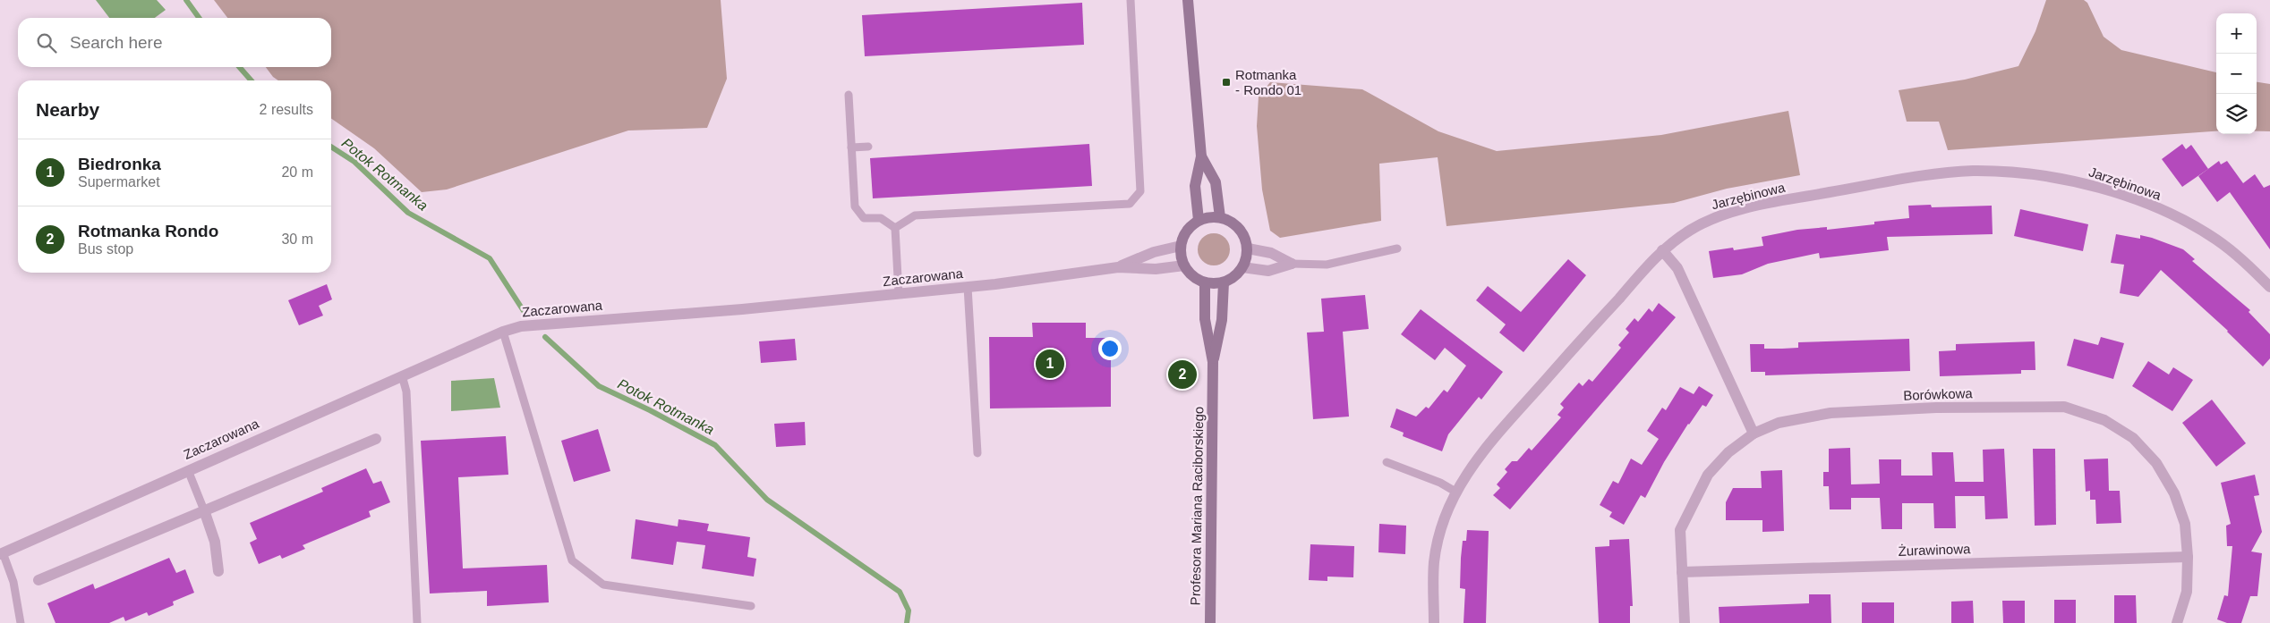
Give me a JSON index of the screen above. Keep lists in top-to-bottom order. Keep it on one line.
{"streets":{"main road":["Profesora Mariana Raciborskiego"],"street":["Jarzębinowa","Zaczarowana","Borówkowa","Żurawinowa"]},"crossings":[["Zaczarowana","Profesora Mariana Raciborskiego"],["Borówkowa","Żurawinowa"]],"water":["Potok Rotmanka"],"places":{"transit":["Rotmanka - Rondo 01"]},"page":{"map_buttons":["+","−"],"search":"Search here","heading":["Nearby","2 results"],"list":[{"mark":"1","name":"Biedronka","note":"Supermarket","value":"20 m"},{"mark":"2","name":"Rotmanka Rondo","note":"Bus stop","value":"30 m"}],"pins":["1","2"]}}
